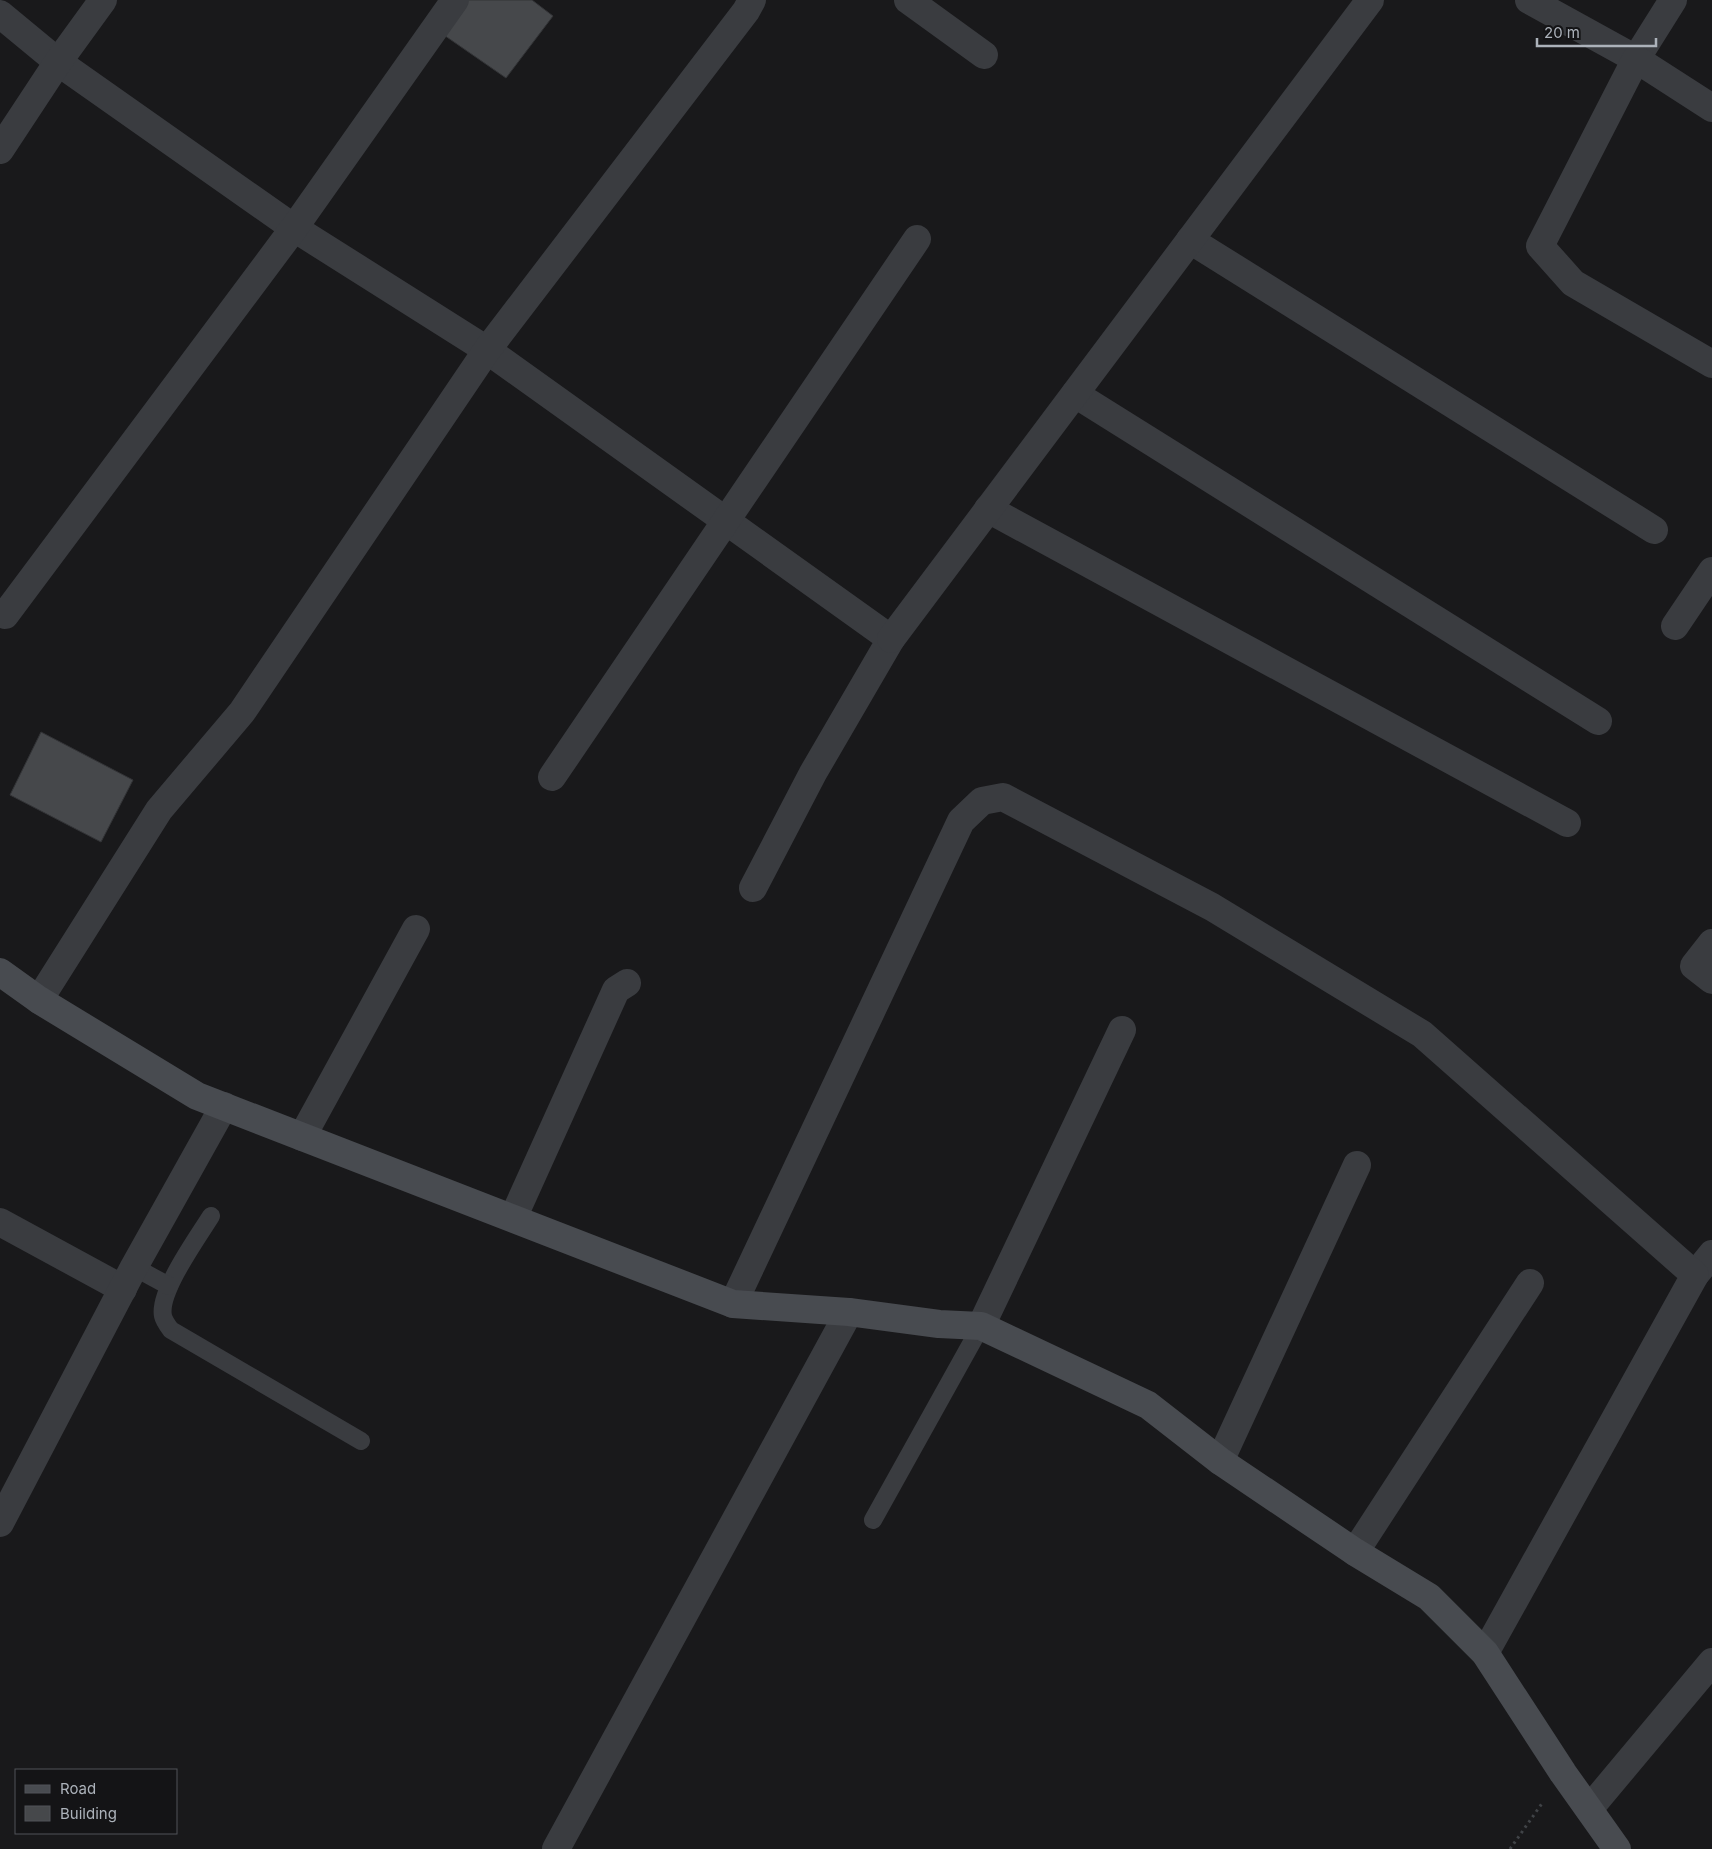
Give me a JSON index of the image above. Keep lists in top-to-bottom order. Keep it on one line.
{"legend":["Road","Building"],"scale_bar":"20 m"}
